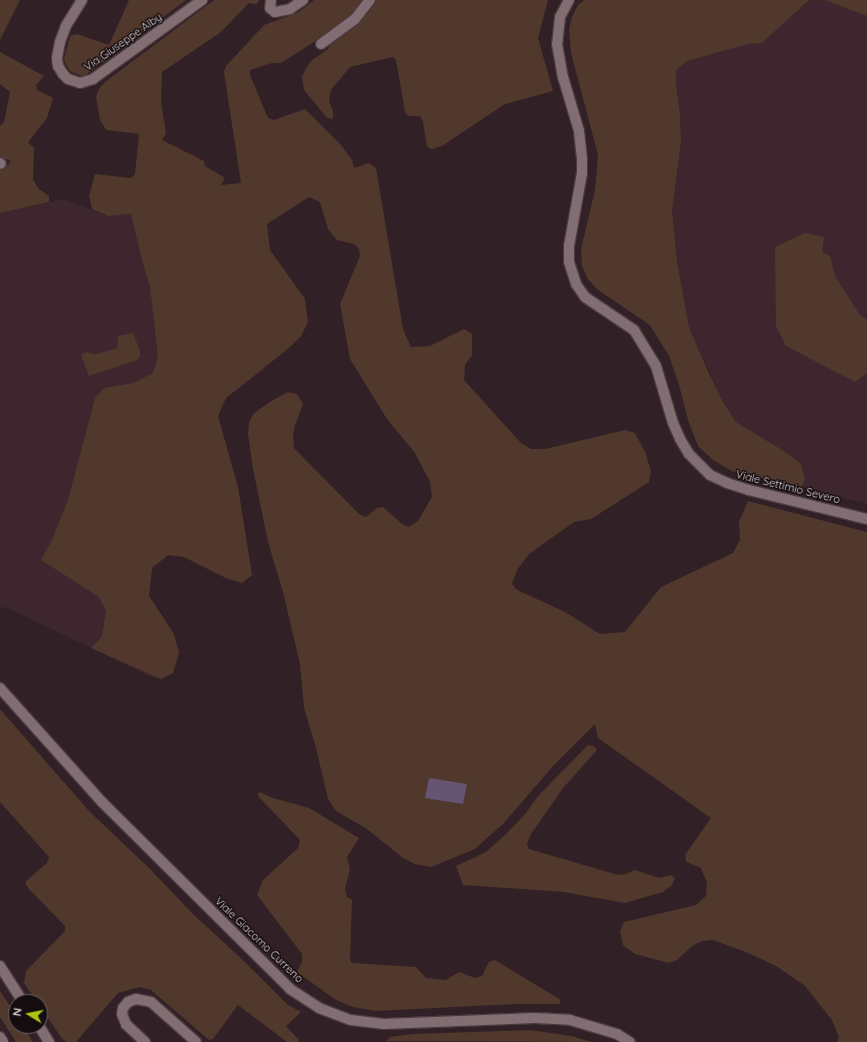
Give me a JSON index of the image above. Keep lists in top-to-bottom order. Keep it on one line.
{"streets":{"street":["Via Giuseppe Alby","Viale Settimio Severo","Viale Giacomo Curreno"]},"north":"left"}
